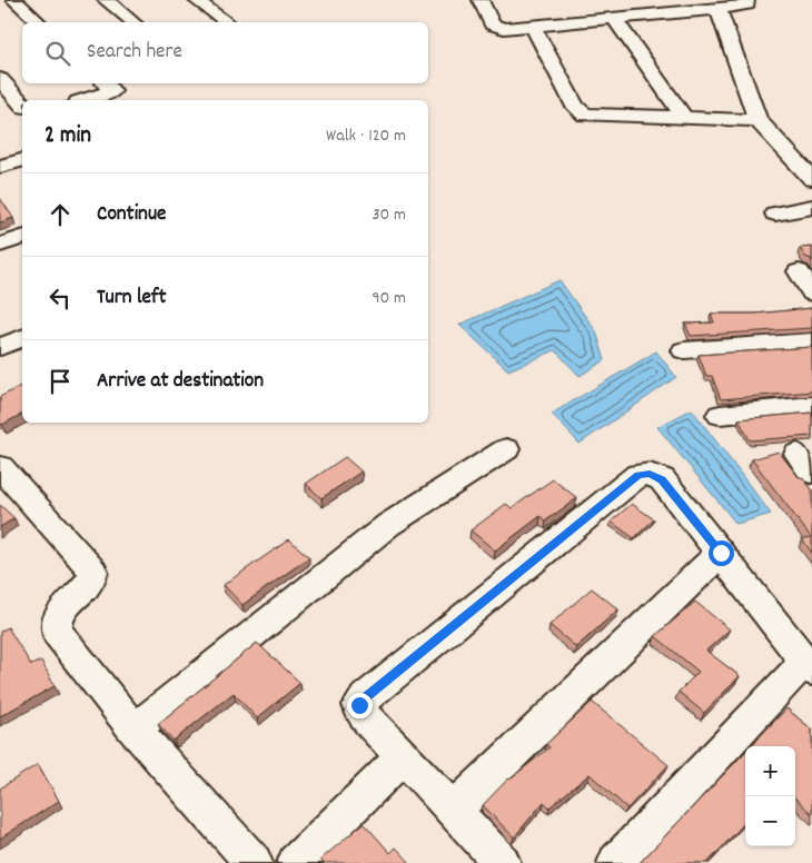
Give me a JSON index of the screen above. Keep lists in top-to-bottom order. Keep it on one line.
{"page":{"search":"Search here","heading":["2 min","Walk · 120 m"],"list":[["Continue","30 m"],["Turn left","90 m"],"Arrive at destination"],"map_buttons":["+","−"]}}
